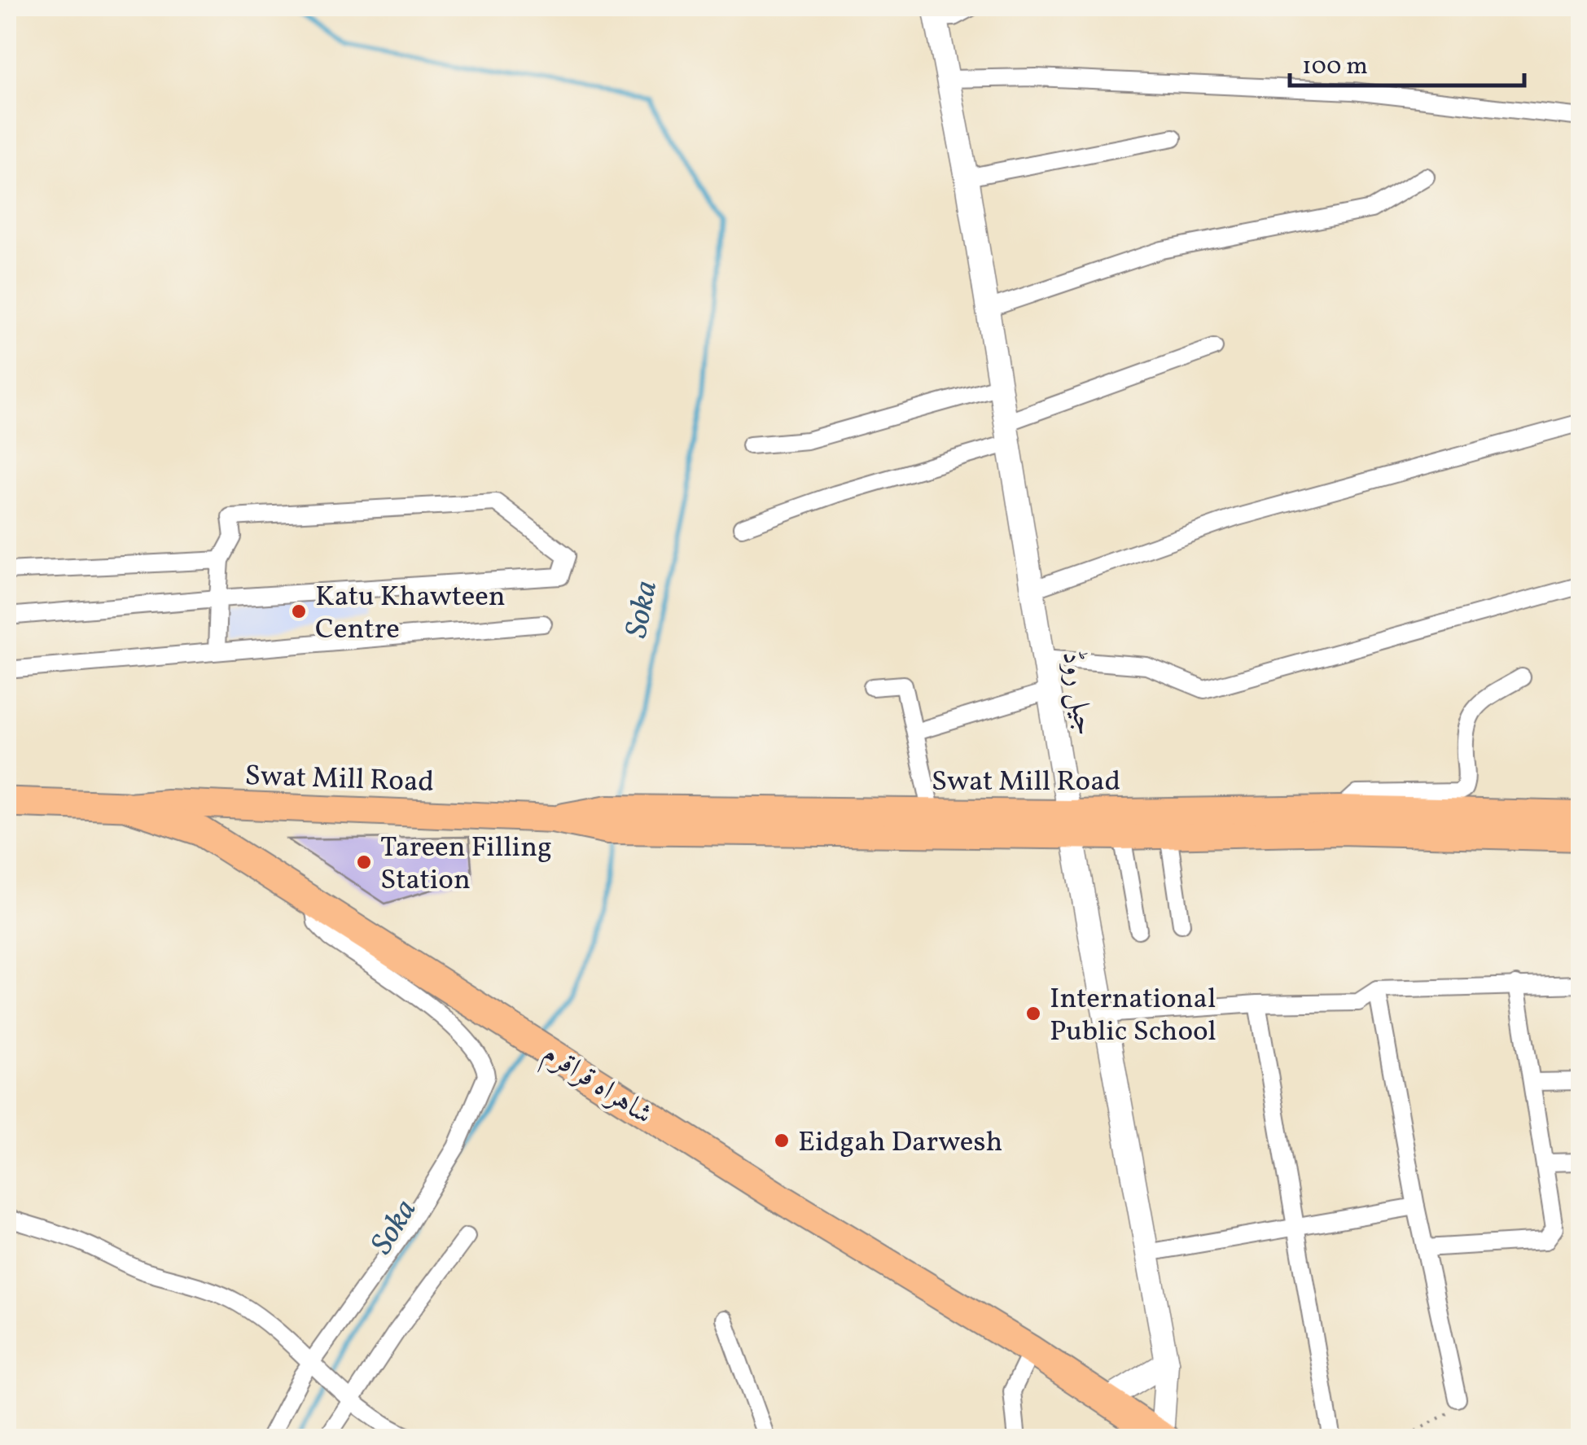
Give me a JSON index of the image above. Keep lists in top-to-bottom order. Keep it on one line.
{"streets":{"highway":["شاہراہ قراقرم"],"main road":["Swat Mill Road"],"street":["جیل روڈ"]},"crossings":[["جیل روڈ","Swat Mill Road"],["جیل روڈ","شاہراہ قراقرم"],["Swat Mill Road","شاہراہ قراقرم"]],"water":["Soka"],"places":["Katu Khawteen Centre","Tareen Filling Station","International Public School","Eidgah Darwesh"],"scale_bar":"100 m"}
